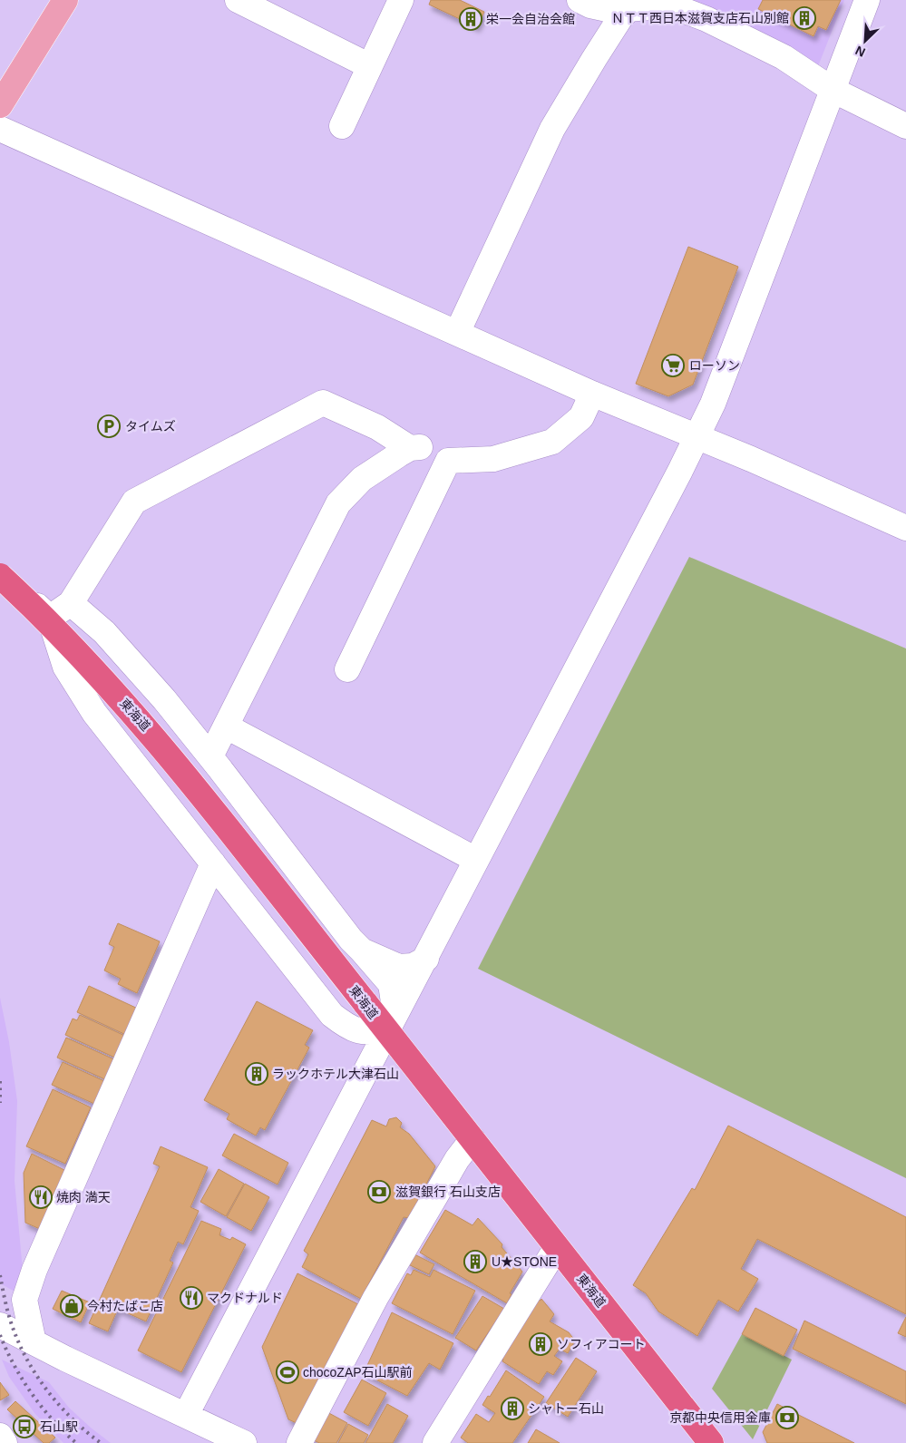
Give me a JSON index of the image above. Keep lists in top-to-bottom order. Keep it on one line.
{"streets":{"highway":["東海道"]},"places":{"building":["ＮＴＴ西日本滋賀支店石山別館","栄一会自治会館","ラックホテル大津石山","U★STONE","ソフィアコート","シャトー石山"],"supermarket":["ローソン"],"parking":["タイムズ"],"bank":["滋賀銀行 石山支店","京都中央信用金庫"],"restaurant":["焼肉 満天","マクドナルド"],"shop":["今村たばこ店"],"sports":["chocoZAP石山駅前"],"bus stop":["石山駅"]},"north":"bottom left"}
